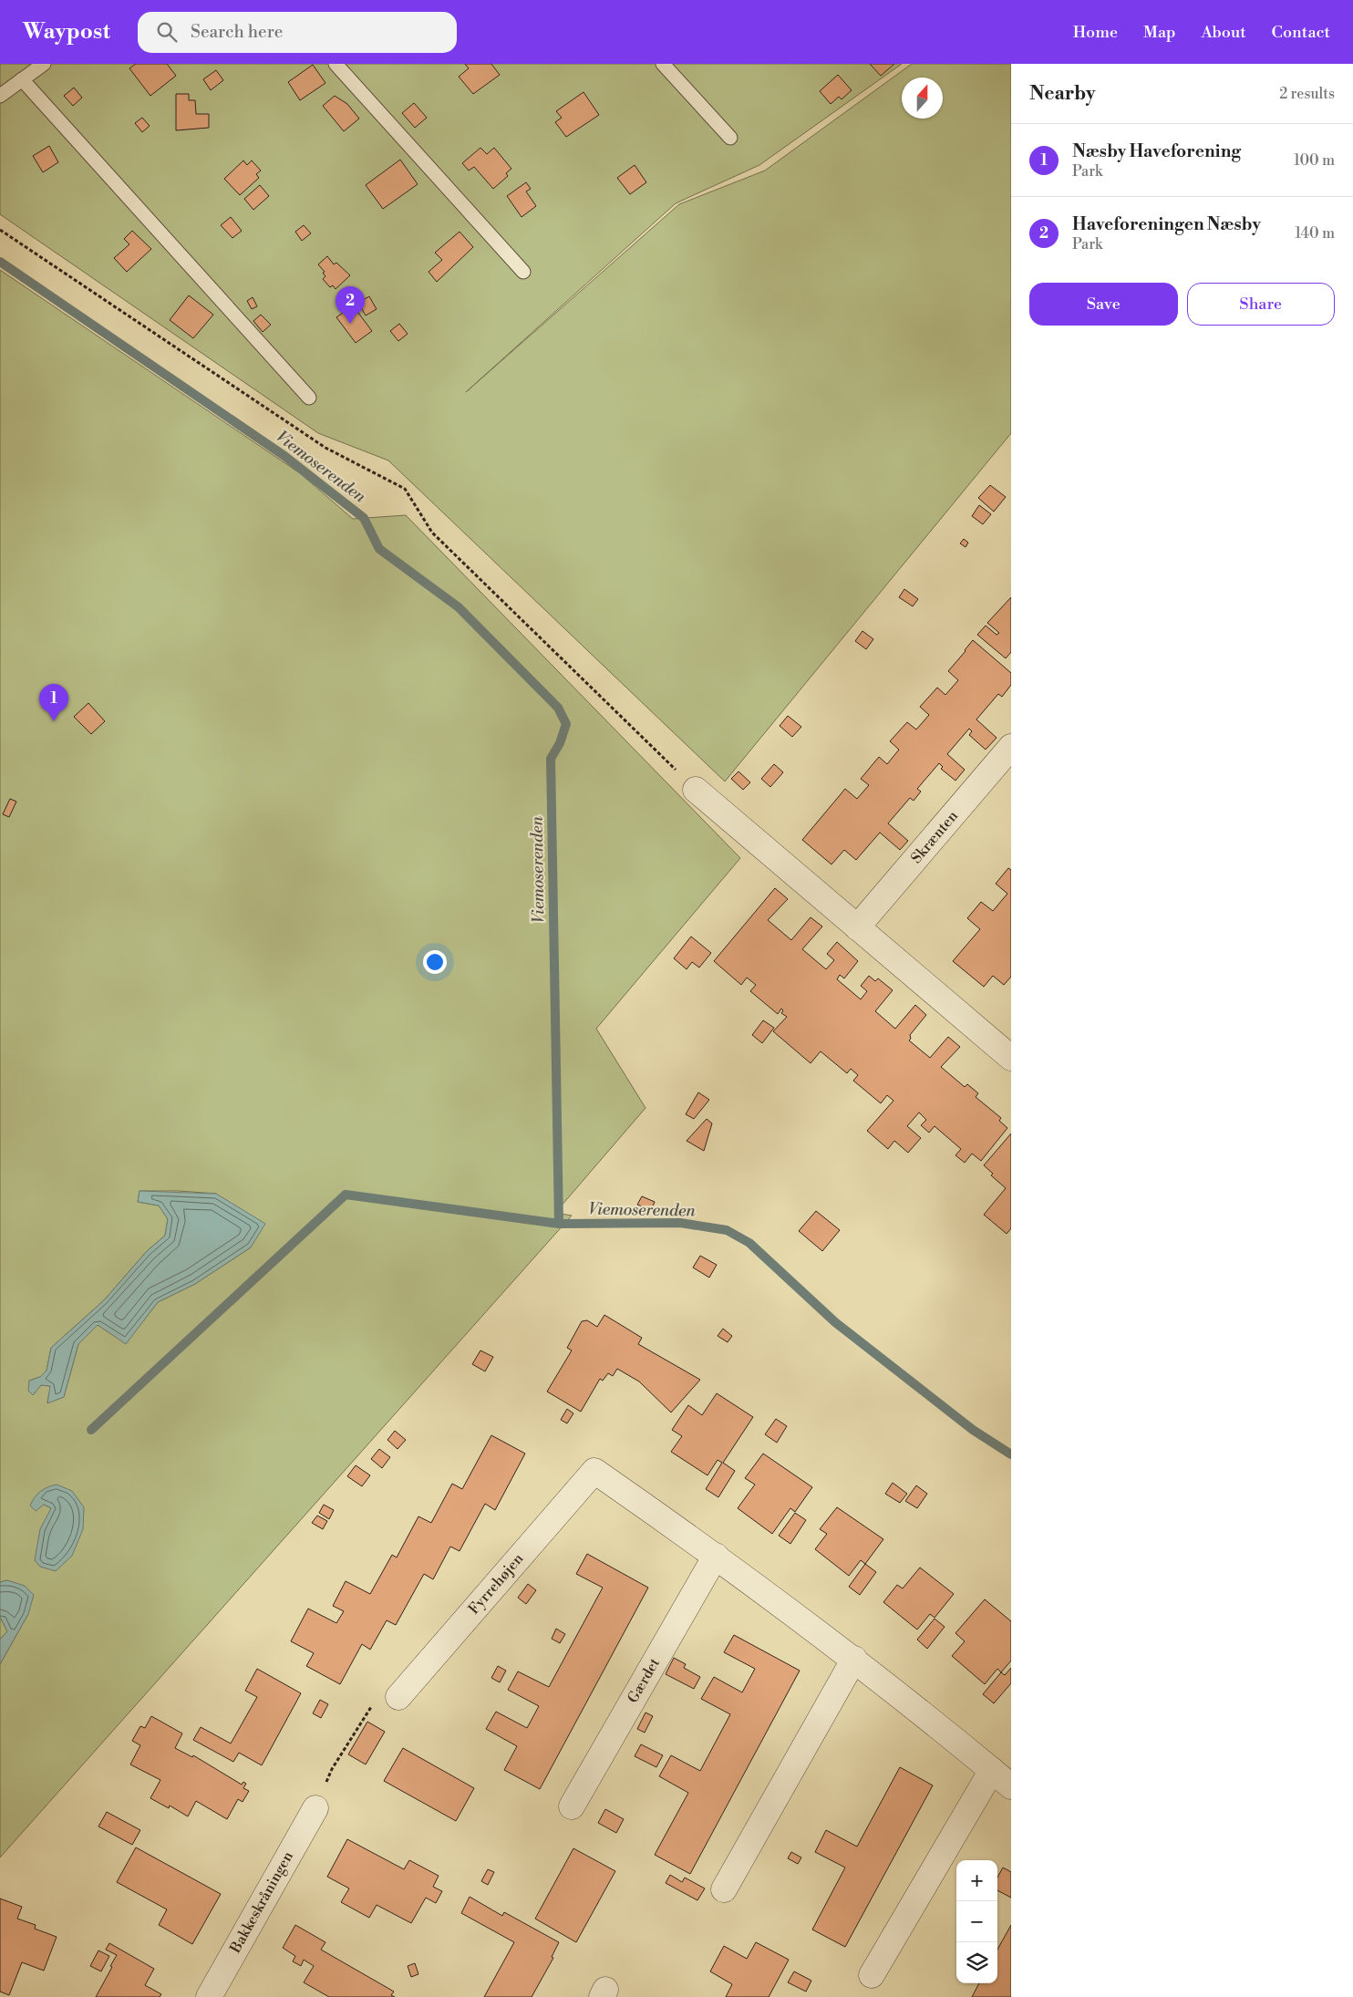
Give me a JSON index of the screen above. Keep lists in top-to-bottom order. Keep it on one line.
{"streets":{"street":["Skrænten","Fyrrehøjen","Gærdet","Bakkeskråningen"]},"crossings":[["Fyrrehøjen","Gærdet"]],"water":["Viemoserenden"],"north":"top","page":{"header":"Waypost","search":"Search here","nav":["Home","Map","About","Contact"],"heading":["Nearby","2 results"],"list":[{"mark":"1","name":"Næsby Haveforening","note":"Park","value":"100 m"},{"mark":"2","name":"Haveforeningen Næsby","note":"Park","value":"140 m"}],"buttons":["Save","Share"],"pins":["2","1"],"map_buttons":["+","−"]}}
